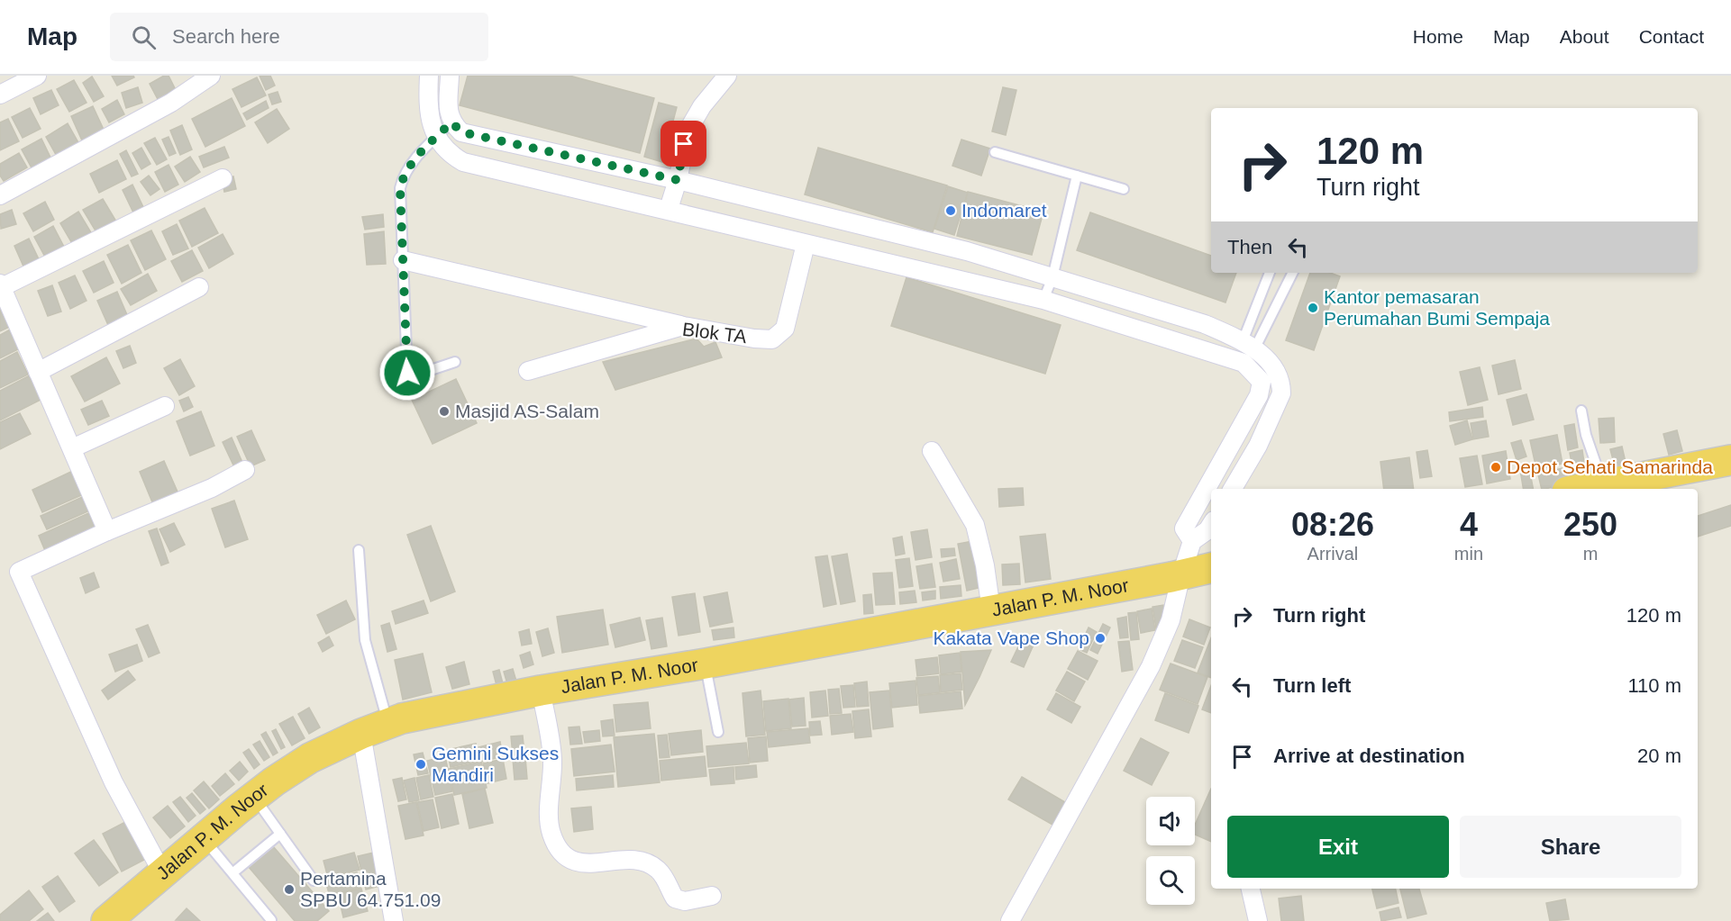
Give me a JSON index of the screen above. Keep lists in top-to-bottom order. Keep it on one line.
{"streets":{"highway":["Jalan P. M. Noor"],"street":["Blok TA"]},"places":["Indomaret","Kantor pemasaran Perumahan Bumi Sempaja","Masjid AS-Salam","Depot Sehati Samarinda","Kakata Vape Shop","Gemini Sukses Mandiri","Pertamina SPBU 64.751.09"],"page":{"header":"Map","search":"Search here","nav":["Home","Map","About","Contact"],"turn":["120 m","Turn right"],"then":"Then","eta":["08:26","Arrival","4","min","250","m"],"list":[{"name":"Turn right","value":"120 m"},{"name":"Turn left","value":"110 m"},{"name":"Arrive at destination","value":"20 m"}],"buttons":["Exit","Share"]}}
